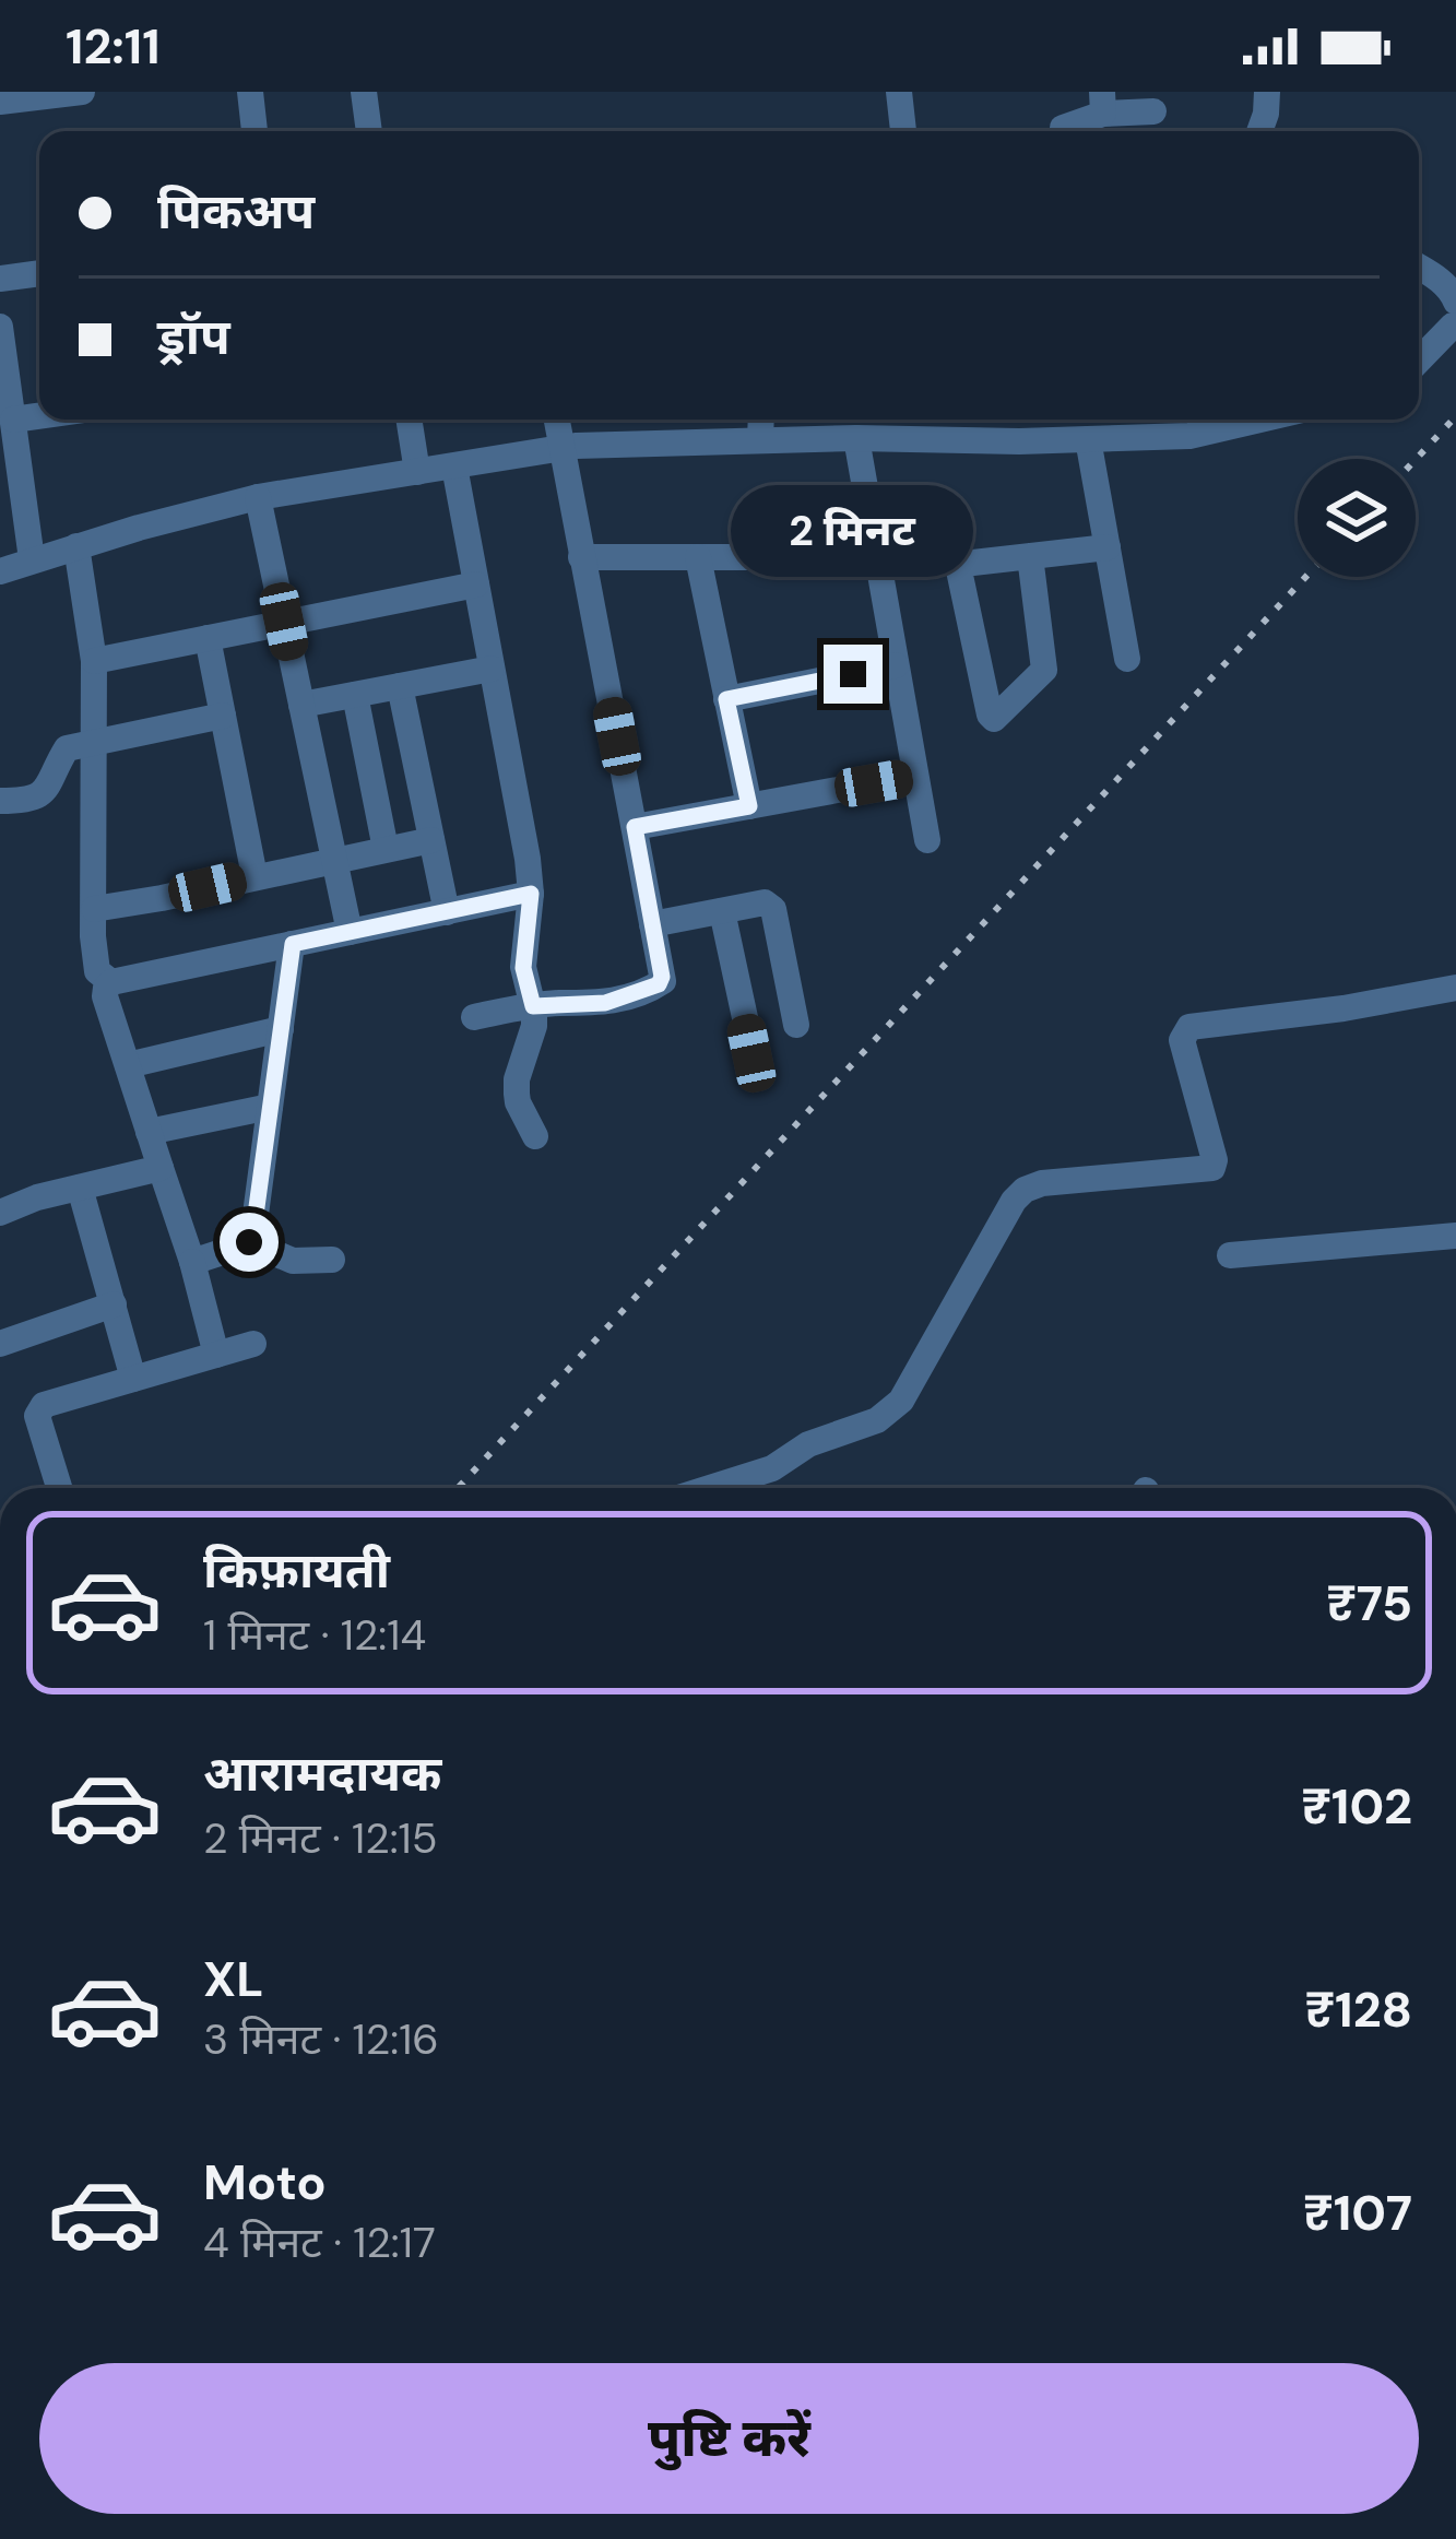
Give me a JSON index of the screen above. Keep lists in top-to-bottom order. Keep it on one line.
{"page":{"status":"12:11","banner":["पिकअप","ड्रॉप"],"bubble":"2 मिनट","list":[{"name":"किफ़ायती","note":"1 मिनट · 12:14","value":"₹75"},{"name":"आरामदायक","note":"2 मिनट · 12:15","value":"₹102"},{"name":"XL","note":"3 मिनट · 12:16","value":"₹128"},{"name":"Moto","note":"4 मिनट · 12:17","value":"₹107"}],"buttons":"पुष्टि करें"}}
